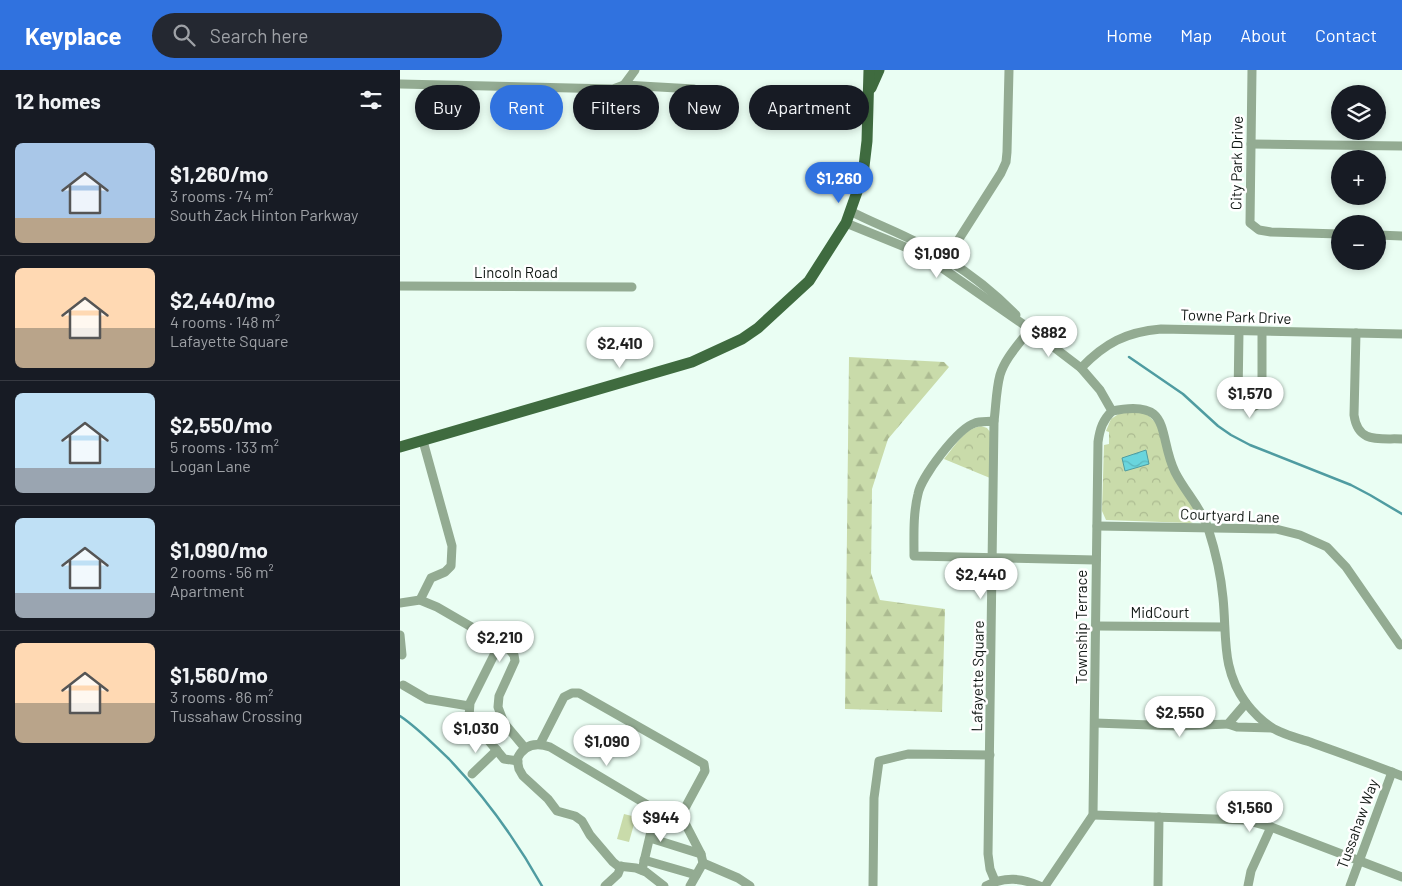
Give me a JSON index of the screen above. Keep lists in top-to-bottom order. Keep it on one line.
{"streets":{"street":["City Park Drive","Lincoln Road","Towne Park Drive","Courtyard Lane","MidCourt","Township Terrace","Lafayette Square","Tussahaw Way"]},"crossings":[["Courtyard Lane","Township Terrace"],["MidCourt","Township Terrace"]],"page":{"header":"Keyplace","search":"Search here","nav":["Home","Map","About","Contact"],"heading":"12 homes","map_buttons":["+","−"],"chip":["Buy","Rent","Filters","New","Apartment"],"list":[{"name":"$1,260/mo","note":"3 rooms · 74 m² · South Zack Hinton Parkway"},{"name":"$2,440/mo","note":"4 rooms · 148 m² · Lafayette Square"},{"name":"$2,550/mo","note":"5 rooms · 133 m² · Logan Lane"},{"name":"$1,090/mo","note":"2 rooms · 56 m² · Apartment"},{"name":"$1,560/mo","note":"3 rooms · 86 m² · Tussahaw Crossing"}],"price":["$1,260","$1,090","$882","$2,410","$1,570","$2,440","$2,210","$2,550","$1,030","$1,090","$1,560","$944"]}}
